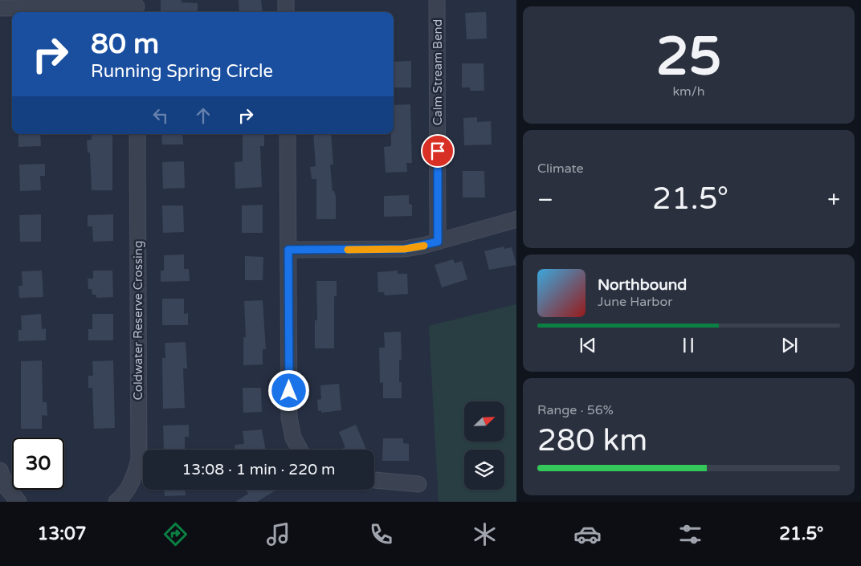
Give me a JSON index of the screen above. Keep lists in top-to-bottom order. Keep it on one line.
{"streets":{"street":["Calm Stream Bend","Coldwater Reserve Crossing"]},"north":"top right","page":{"tile":[["25","km/h"],"Climate",["Range · 56%","280 km"]],"turn":["80 m","Running Spring Circle"],"heat":["−","21.5°","+"],"song":["Northbound","June Harbor"],"limit":"30","trip":"13:08 · 1 min · 220 m","tabs":["13:07","21.5°"]}}
